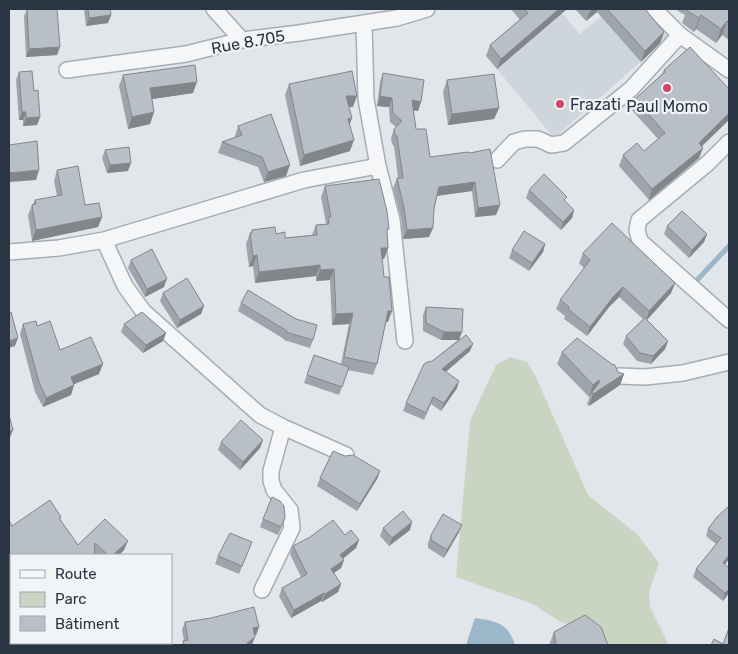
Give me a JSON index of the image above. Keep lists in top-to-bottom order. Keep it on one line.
{"streets":{"street":["Rue 8.705"]},"places":["Paul Momo","Frazati"],"legend":["Route","Parc","Bâtiment"]}
